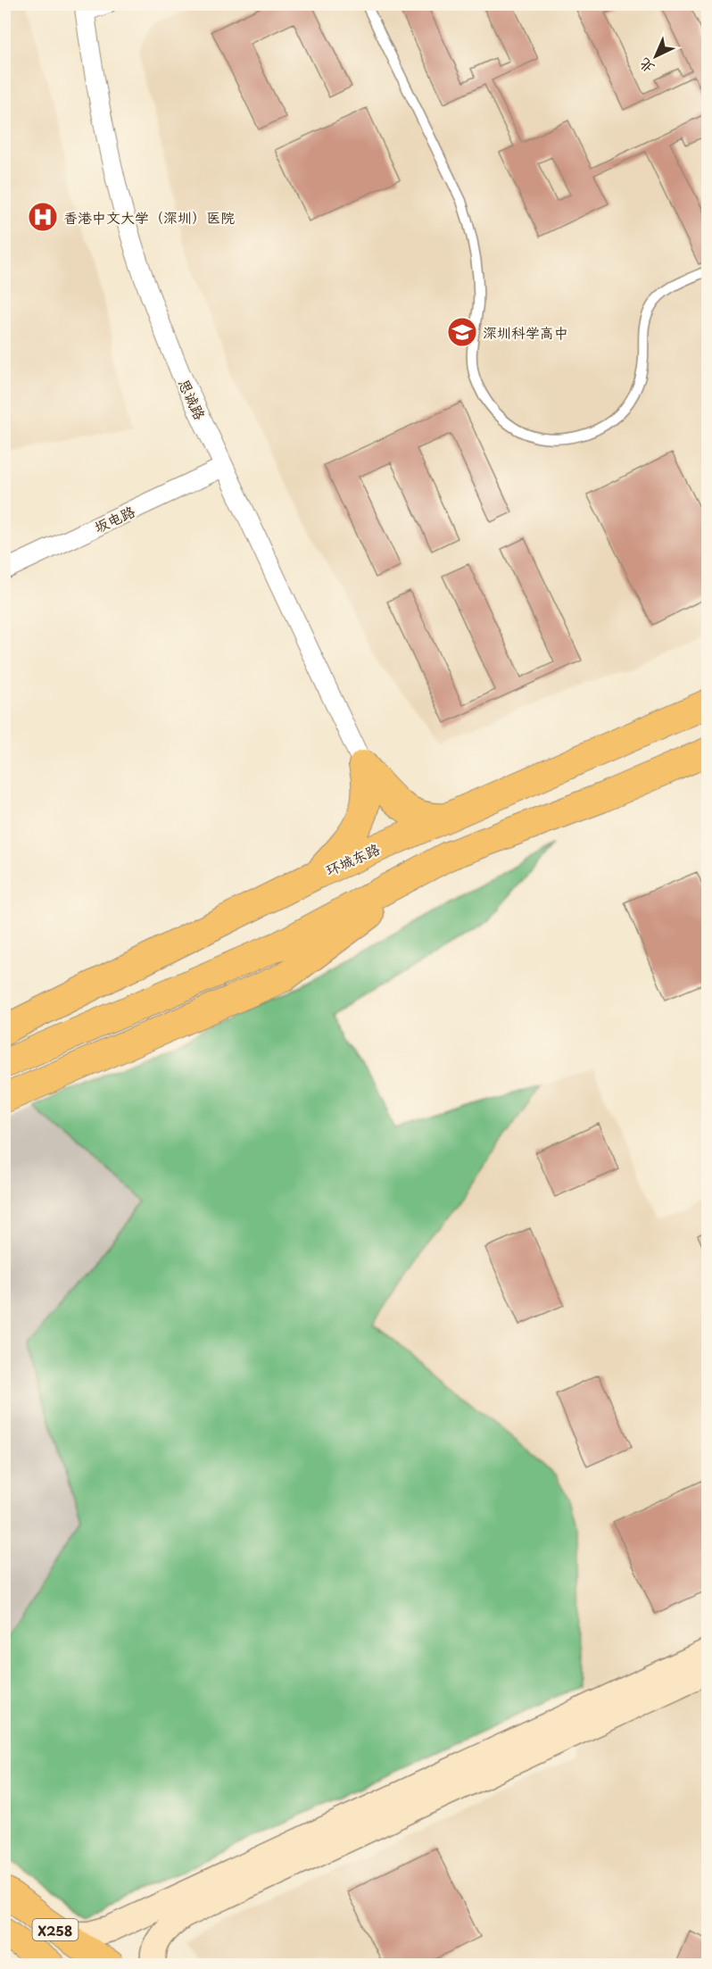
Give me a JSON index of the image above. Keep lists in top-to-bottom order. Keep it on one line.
{"streets":{"main road":["环城东路","X258"],"street":["思诚路","坂电路"]},"crossings":[["思诚路","坂电路"]],"places":{"hospital":["香港中文大学（深圳）医院"],"school or university":["深圳科学高中"]},"north":"bottom left"}
